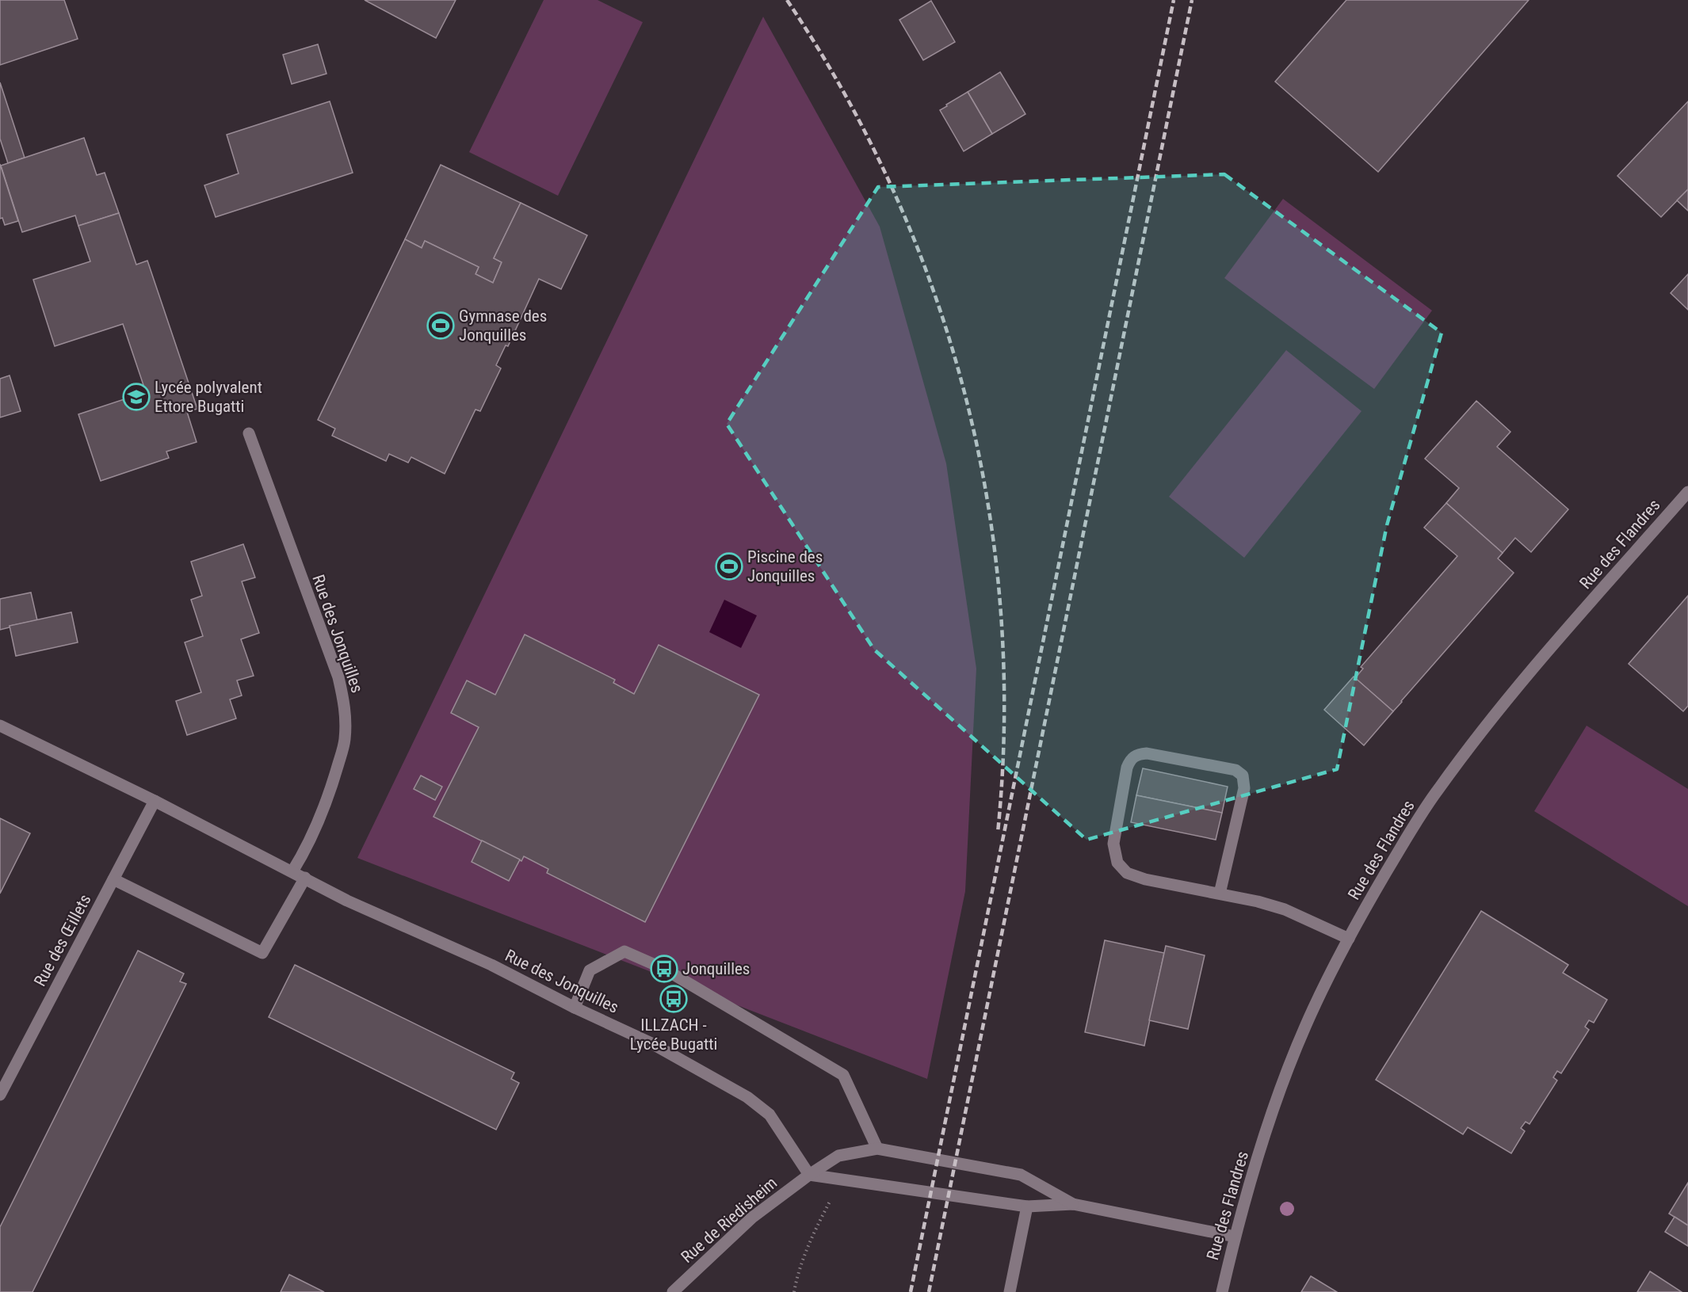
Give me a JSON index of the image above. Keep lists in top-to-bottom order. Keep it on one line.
{"streets":{"street":["Rue des Flandres","Rue des Jonquilles","Rue des Œillets","Rue de Riedisheim"]},"crossings":[["Rue des Jonquilles","Rue des Œillets"],["Rue des Jonquilles","Rue de Riedisheim"]],"places":{"sports":["Gymnase des Jonquilles","Piscine des Jonquilles"],"school or university":["Lycée polyvalent Ettore Bugatti"],"bus stop":["Jonquilles","ILLZACH - Lycée Bugatti"]}}
